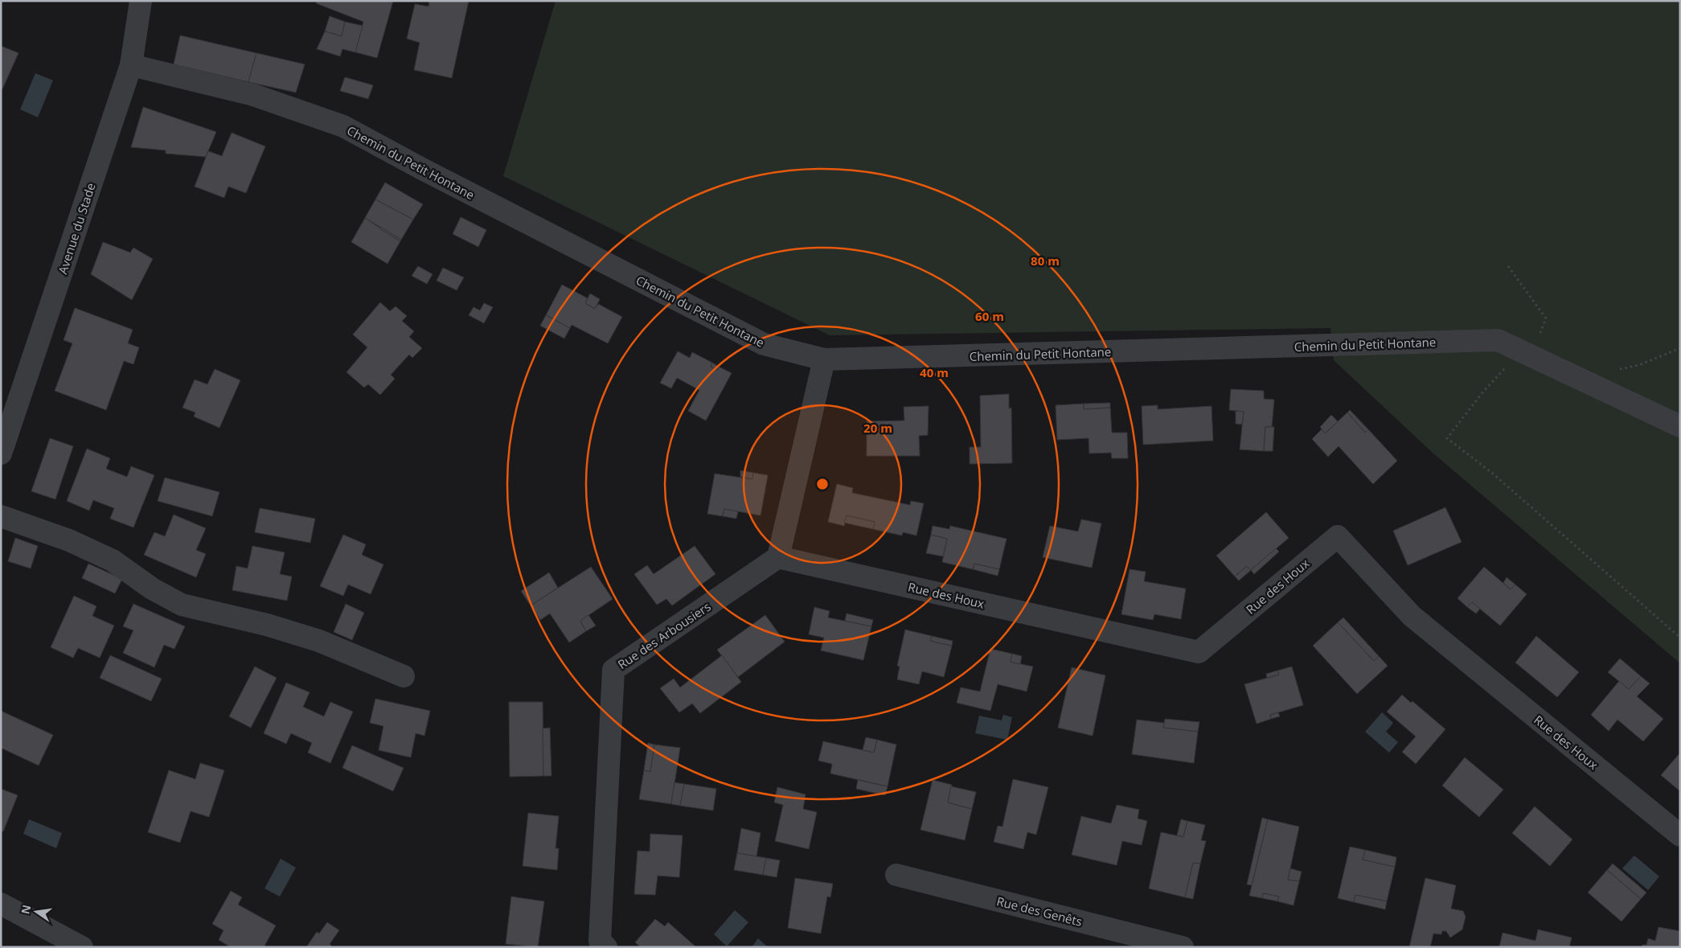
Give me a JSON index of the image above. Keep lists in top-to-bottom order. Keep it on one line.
{"streets":{"street":["Chemin du Petit Hontane","Avenue du Stade","Rue des Houx","Rue des Arbousiers","Rue des Genêts"]},"crossings":[["Chemin du Petit Hontane","Avenue du Stade"],["Rue des Houx","Rue des Arbousiers"]],"north":"left","rings":["80 m","60 m","40 m","20 m"]}
